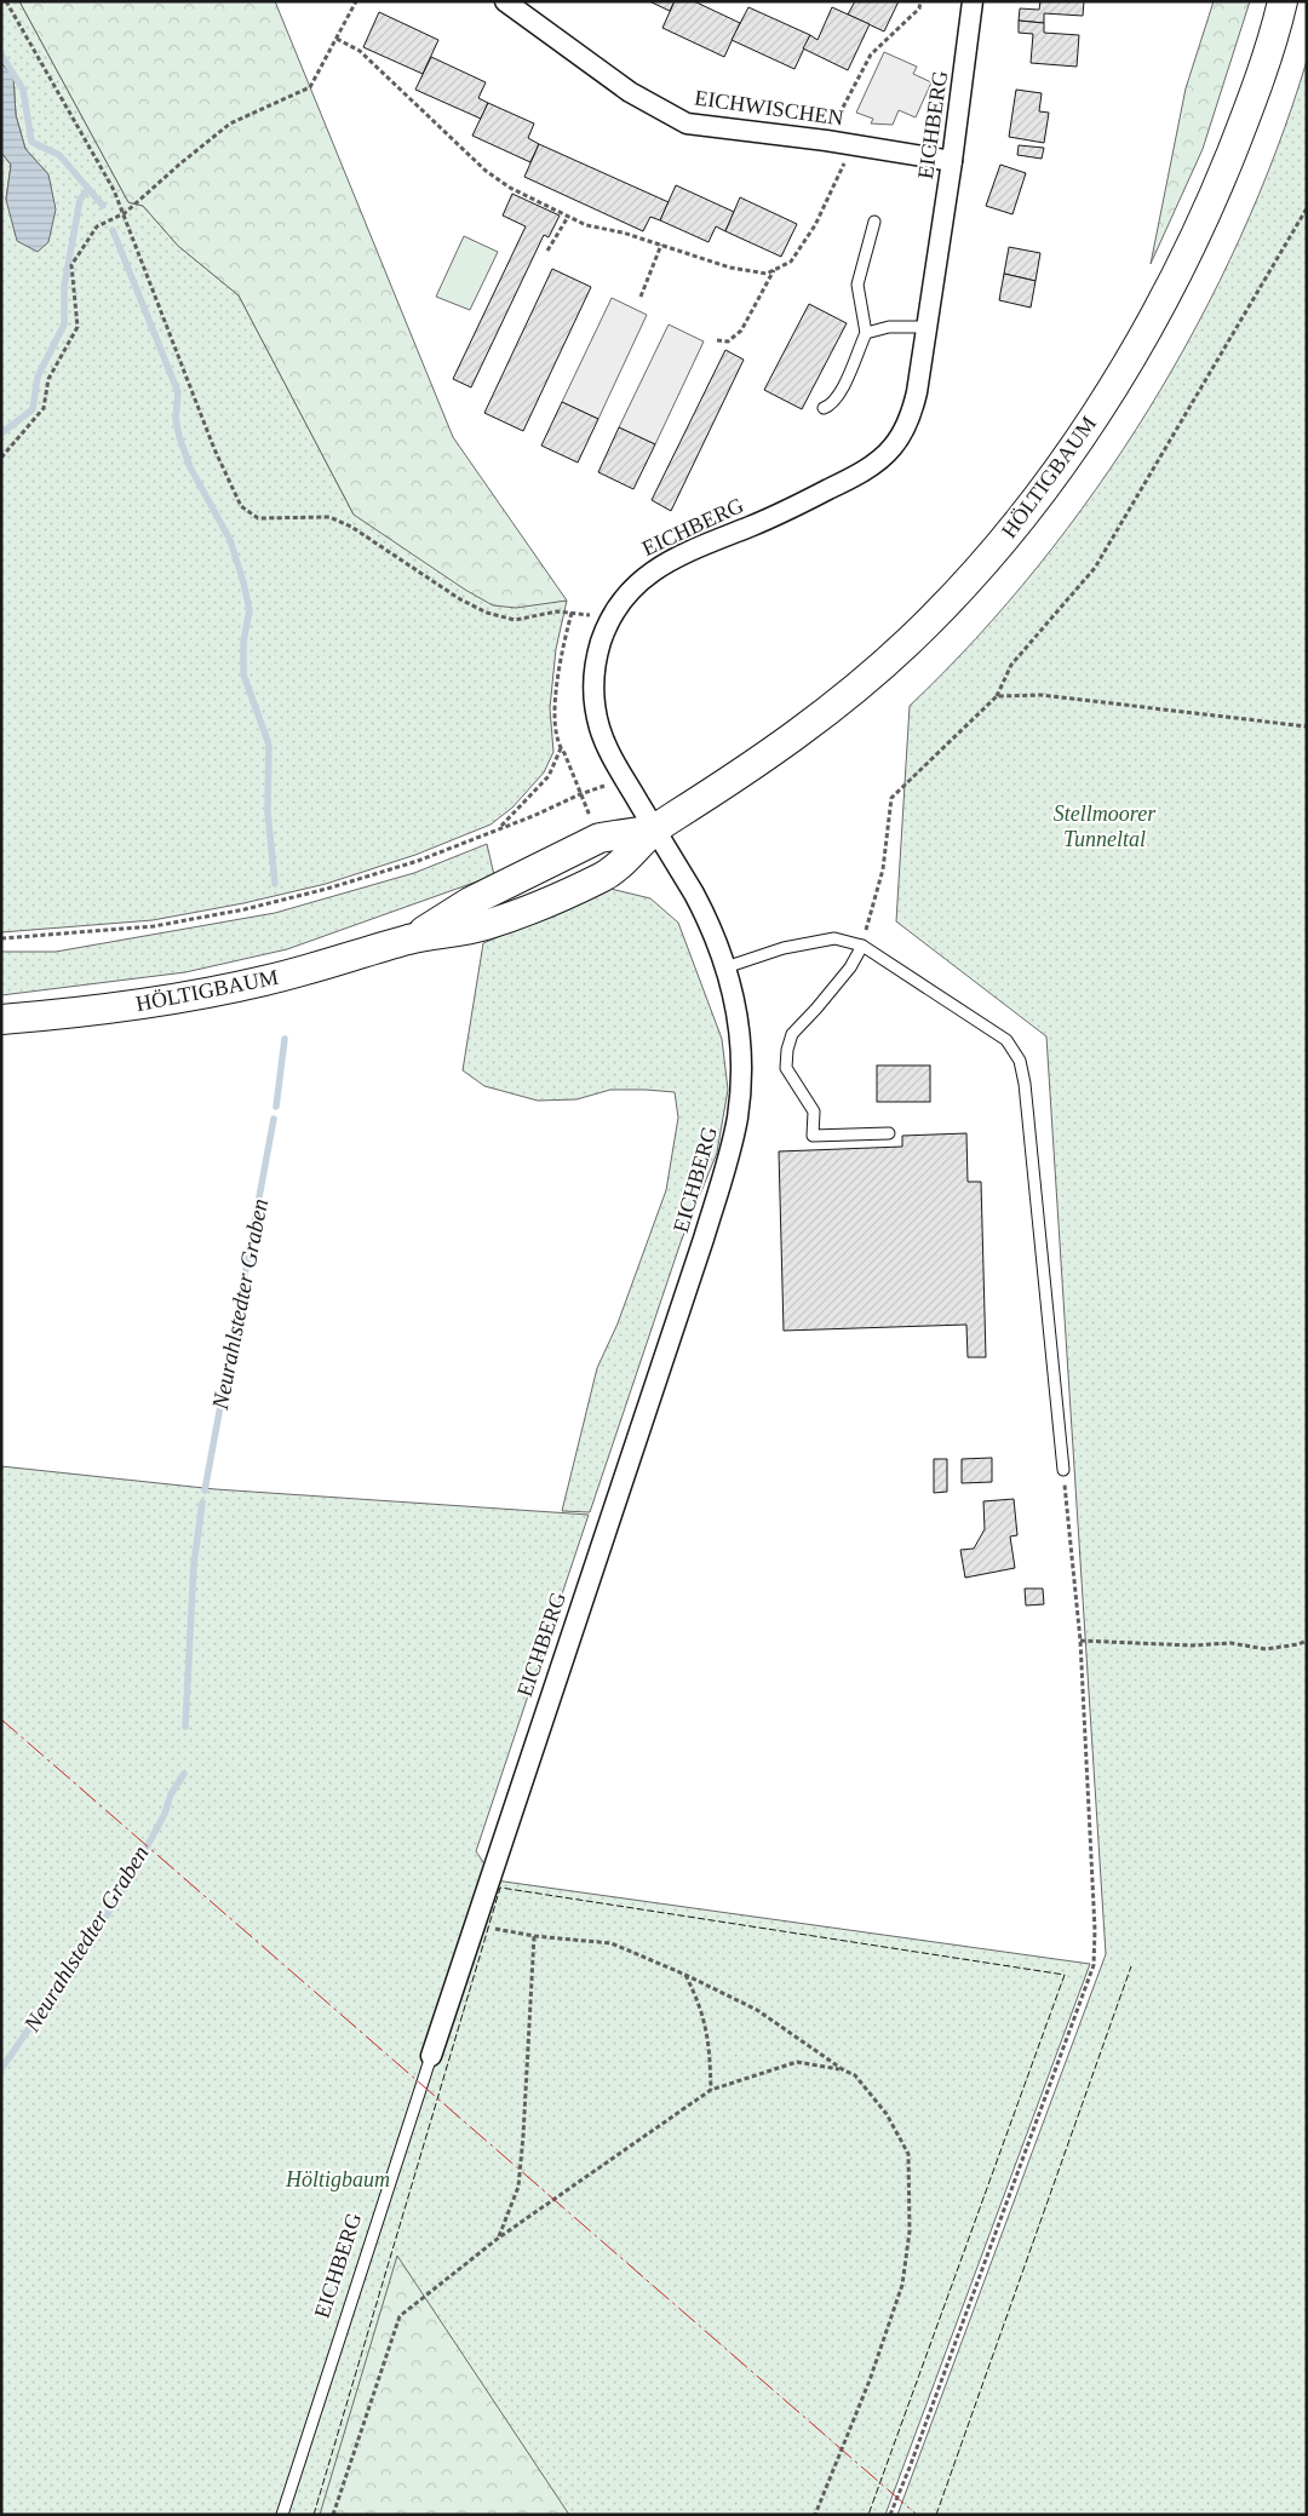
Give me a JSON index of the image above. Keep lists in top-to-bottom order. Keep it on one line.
{"streets":{"main road":["HÖLTIGBAUM"],"street":["EICHWISCHEN","EICHBERG"]},"crossings":[["EICHWISCHEN","EICHBERG"],["EICHBERG","HÖLTIGBAUM"]],"water":["Neurahlstedter Graben"],"parks":["Stellmoorer Tunneltal","Höltigbaum"]}
